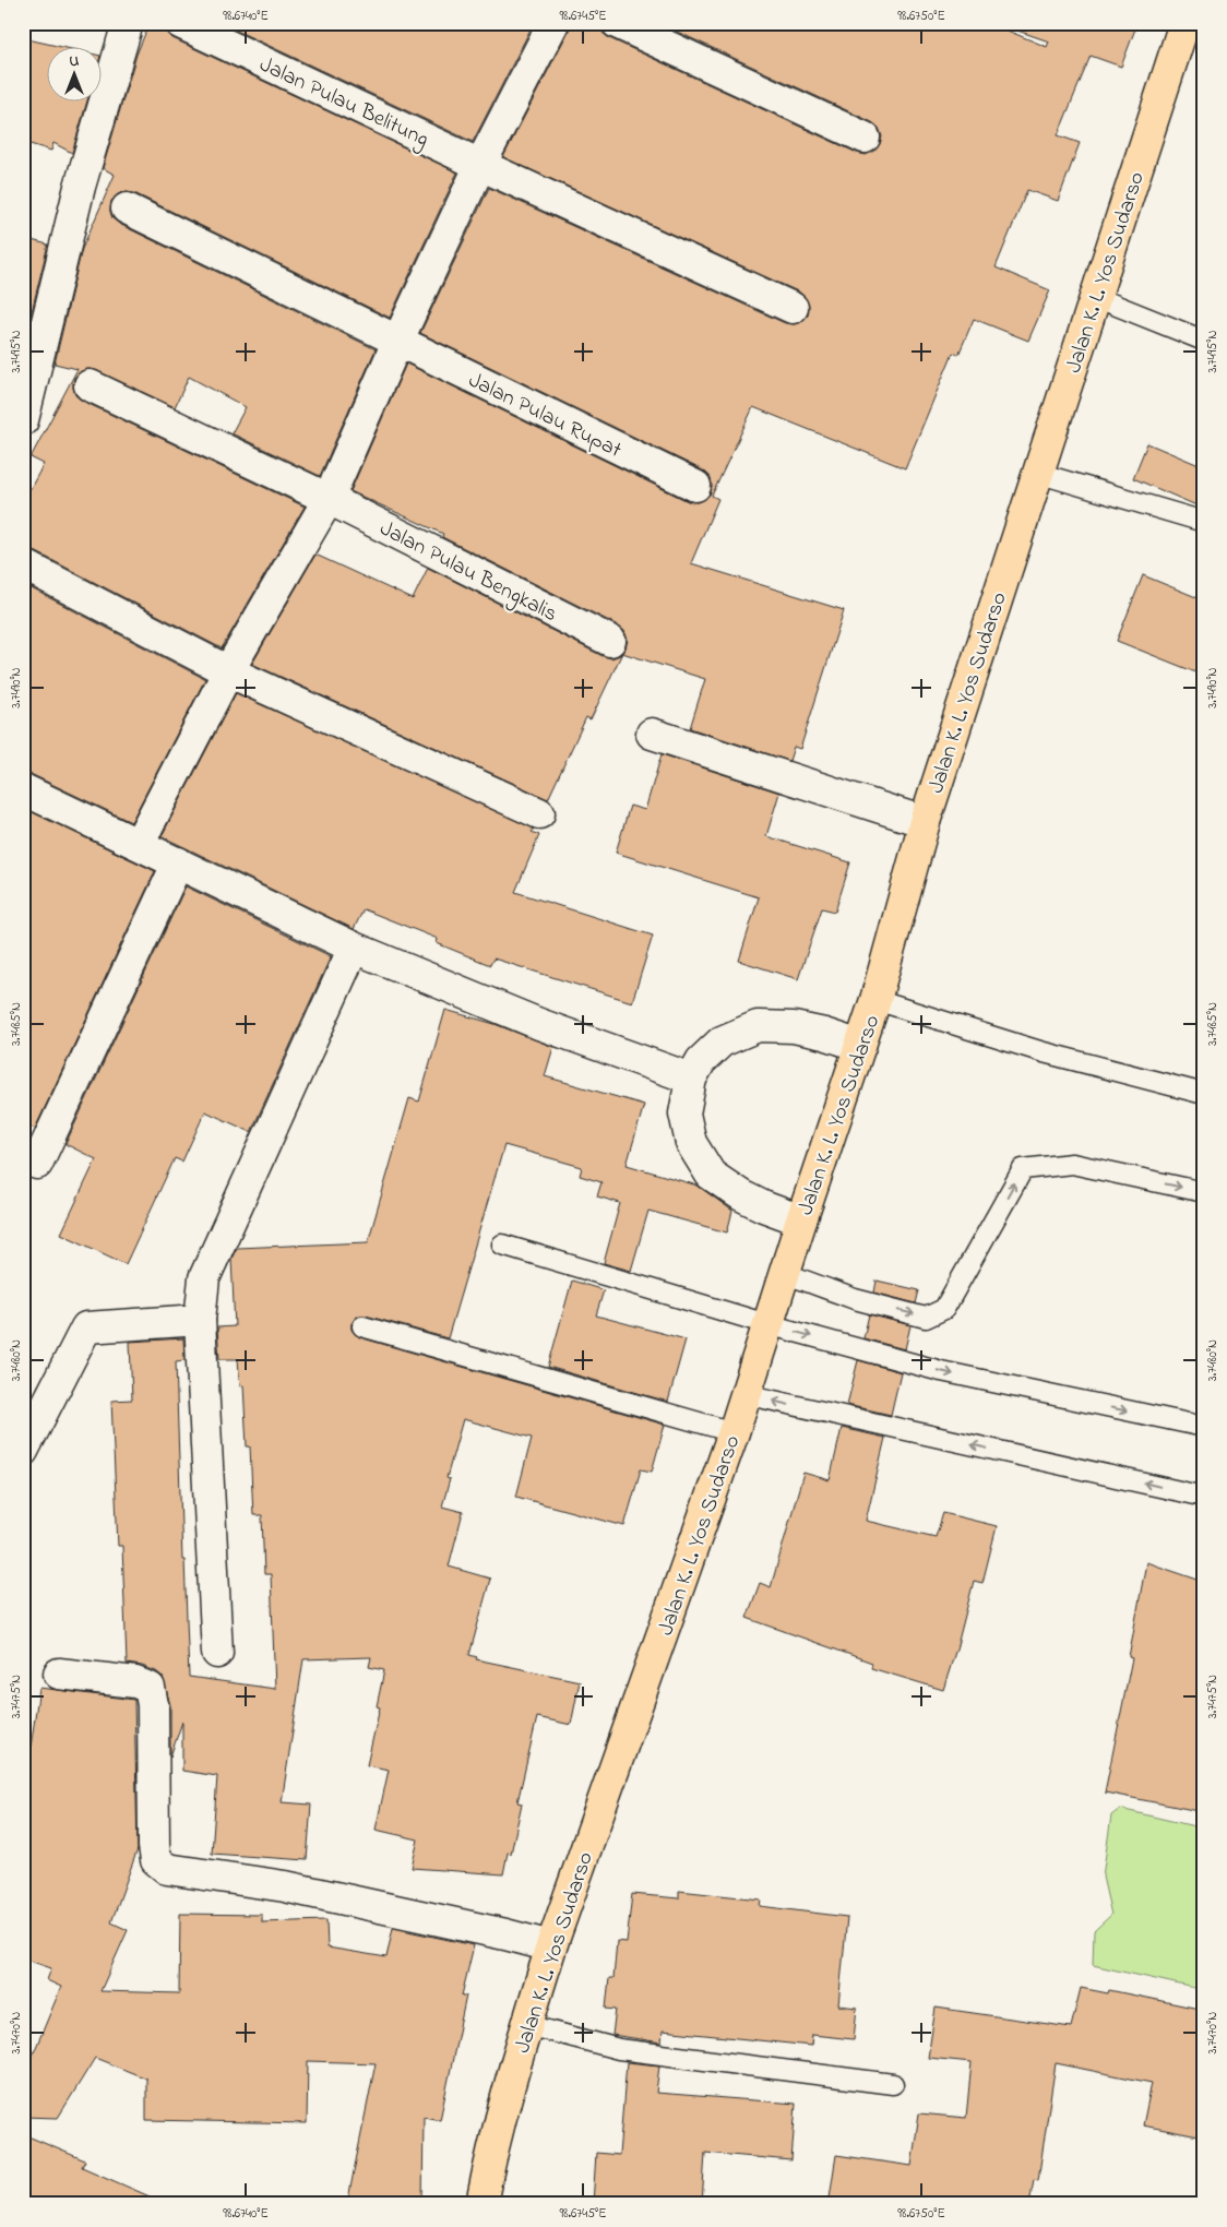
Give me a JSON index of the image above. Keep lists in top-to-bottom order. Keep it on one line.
{"streets":{"highway":["Jalan K. L. Yos Sudarso"],"street":["Jalan Pulau Belitung","Jalan Pulau Rupat","Jalan Pulau Bengkalis"]},"north":"top","coordinates":["98.6740°E","98.6745°E","98.6750°E","3.7495°N","3.7490°N","3.7485°N","3.7480°N","3.7475°N","3.7470°N"]}
